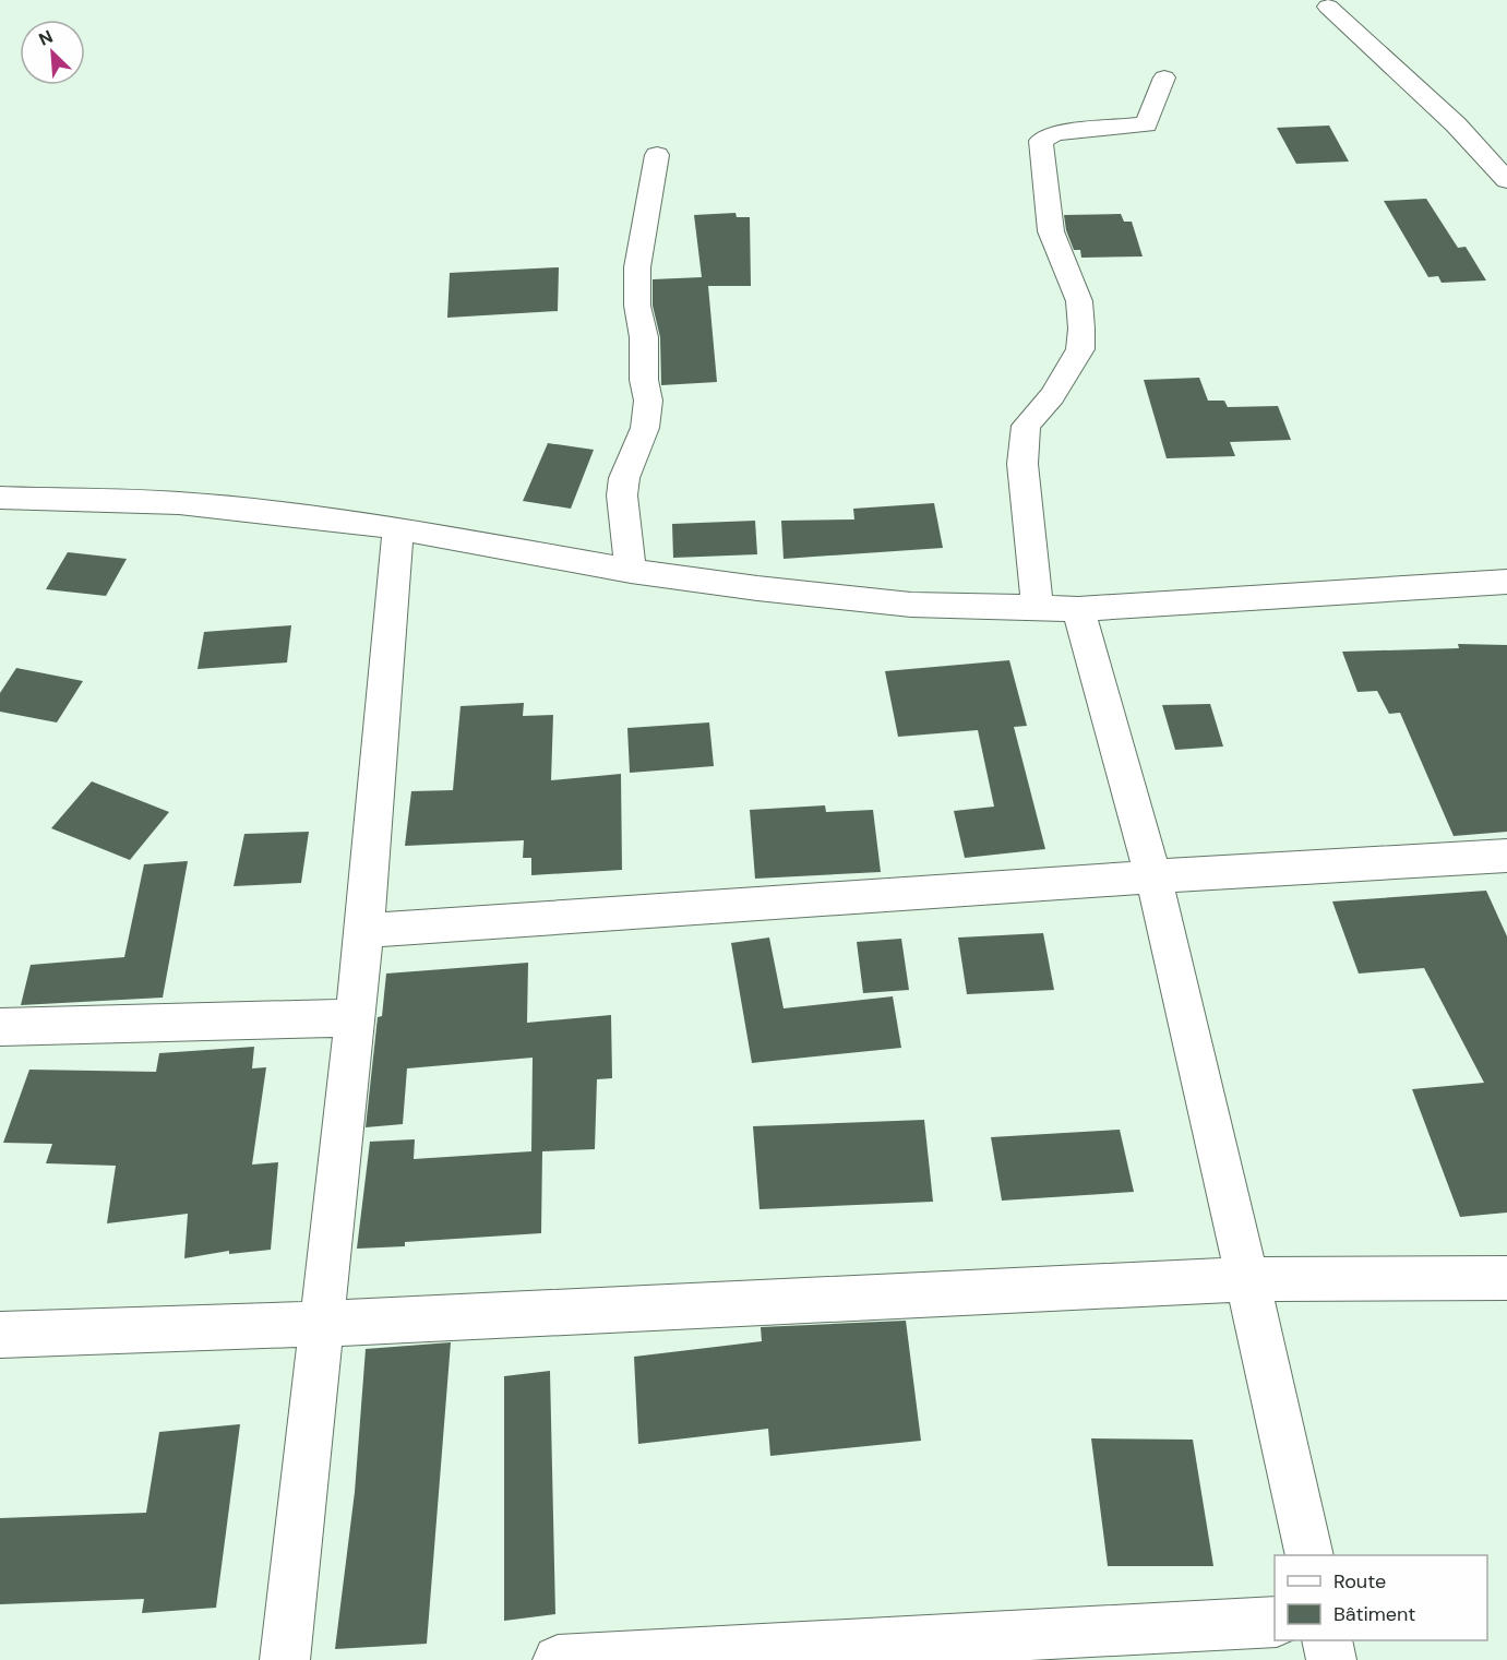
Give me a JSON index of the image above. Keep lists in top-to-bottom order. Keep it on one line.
{"legend":["Route","Bâtiment"],"north":"top left"}
